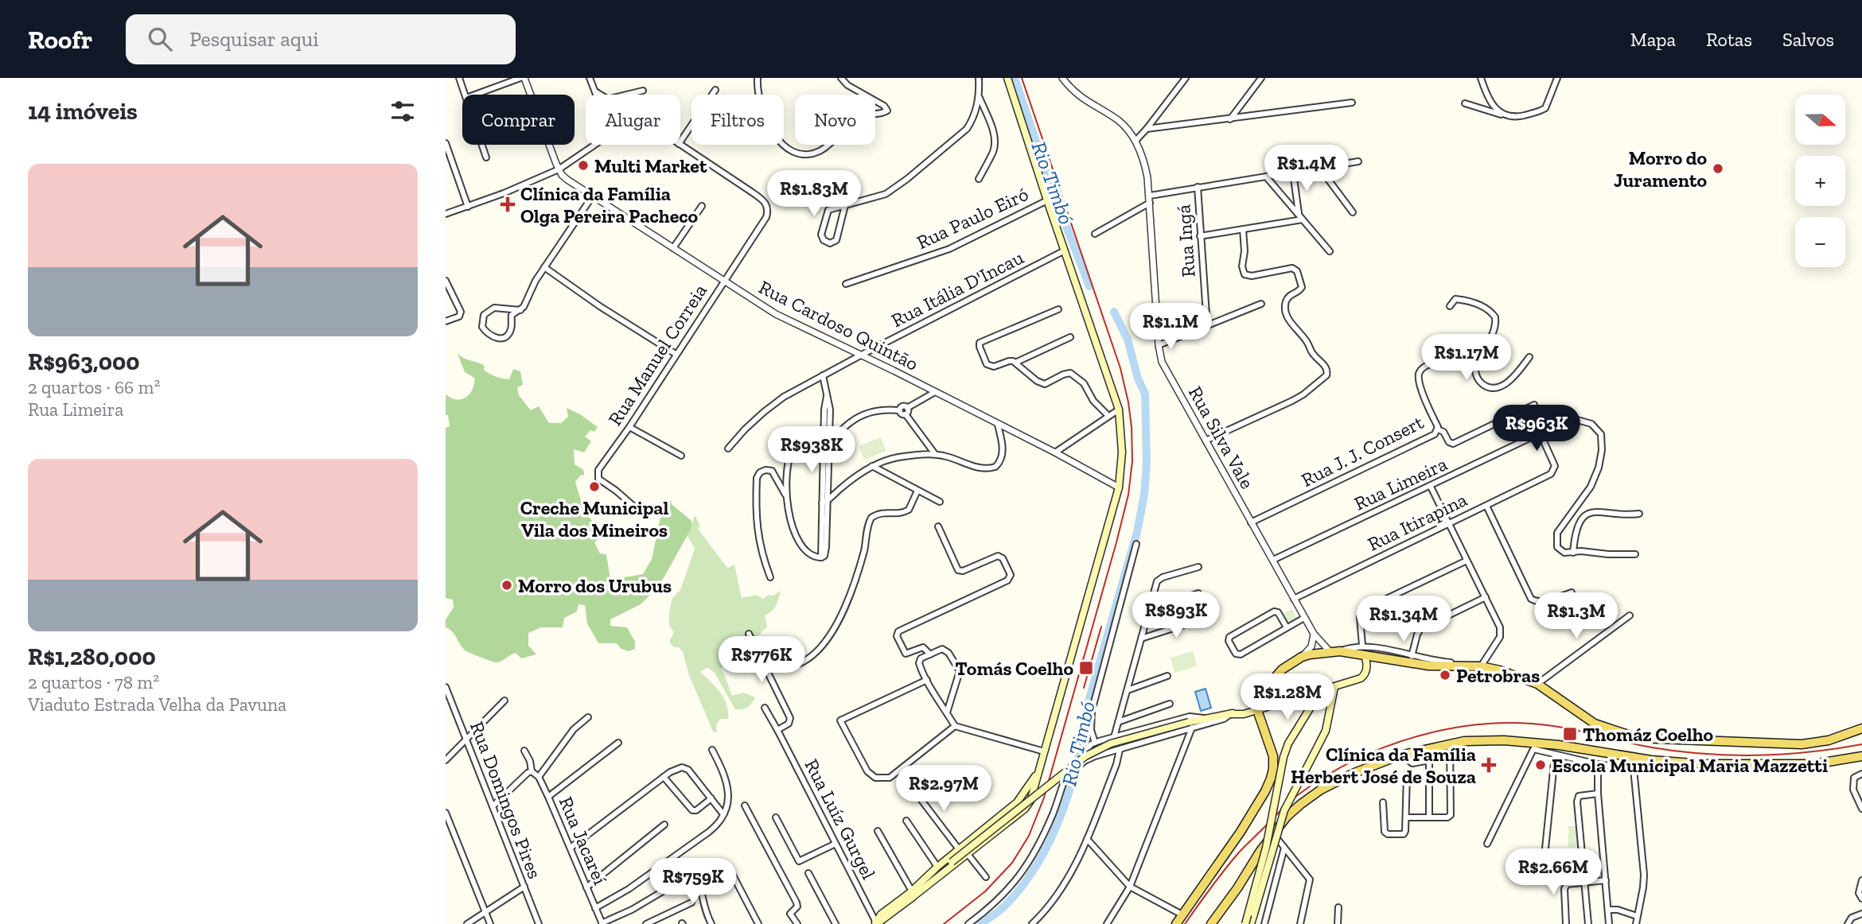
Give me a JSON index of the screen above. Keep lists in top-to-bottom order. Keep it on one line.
{"streets":{"street":["Rua Paulo Eiró","Rua Ingá","Rua Itália D'Incau","Rua Cardoso Quintão","Rua Manuel Correia","Rua Silva Vale","Rua J. J. Consert","Rua Limeira","Rua Itirapina","Rua Domingos Pires","Rua Luíz Gurgel","Rua Jacareí"]},"crossings":[["Rua Itália D'Incau","Rua Cardoso Quintão"],["Rua Cardoso Quintão","Rua Manuel Correia"],["Rua Silva Vale","Rua J. J. Consert"],["Rua Silva Vale","Rua Limeira"],["Rua Silva Vale","Rua Itirapina"],["Rua Limeira","Rua Itirapina"]],"water":["Rio Timbó"],"places":{"other":["Multi Market","Morro do Juramento","Creche Municipal Vila dos Mineiros","Morro dos Urubus","Petrobras","Escola Municipal Maria Mazzetti"],"health":["Clínica da Família Olga Pereira Pacheco","Clínica da Família Herbert José de Souza"],"transit":["Tomás Coelho","Thomáz Coelho"]},"north":"right","page":{"header":"Roofr","search":"Pesquisar aqui","nav":["Mapa","Rotas","Salvos"],"heading":"14 imóveis","map_buttons":["+","−"],"chip":["Comprar","Alugar","Filtros","Novo"],"list":[{"name":"R$963,000","note":"2 quartos · 66 m² · Rua Limeira"},{"name":"R$1,280,000","note":"2 quartos · 78 m² · Viaduto Estrada Velha da Pavuna"}],"price":["R$1.4M","R$1.83M","R$1.1M","R$1.17M","R$963K","R$938K","R$893K","R$1.3M","R$1.34M","R$776K","R$1.28M","R$2.97M","R$2.66M","R$759K"]}}
